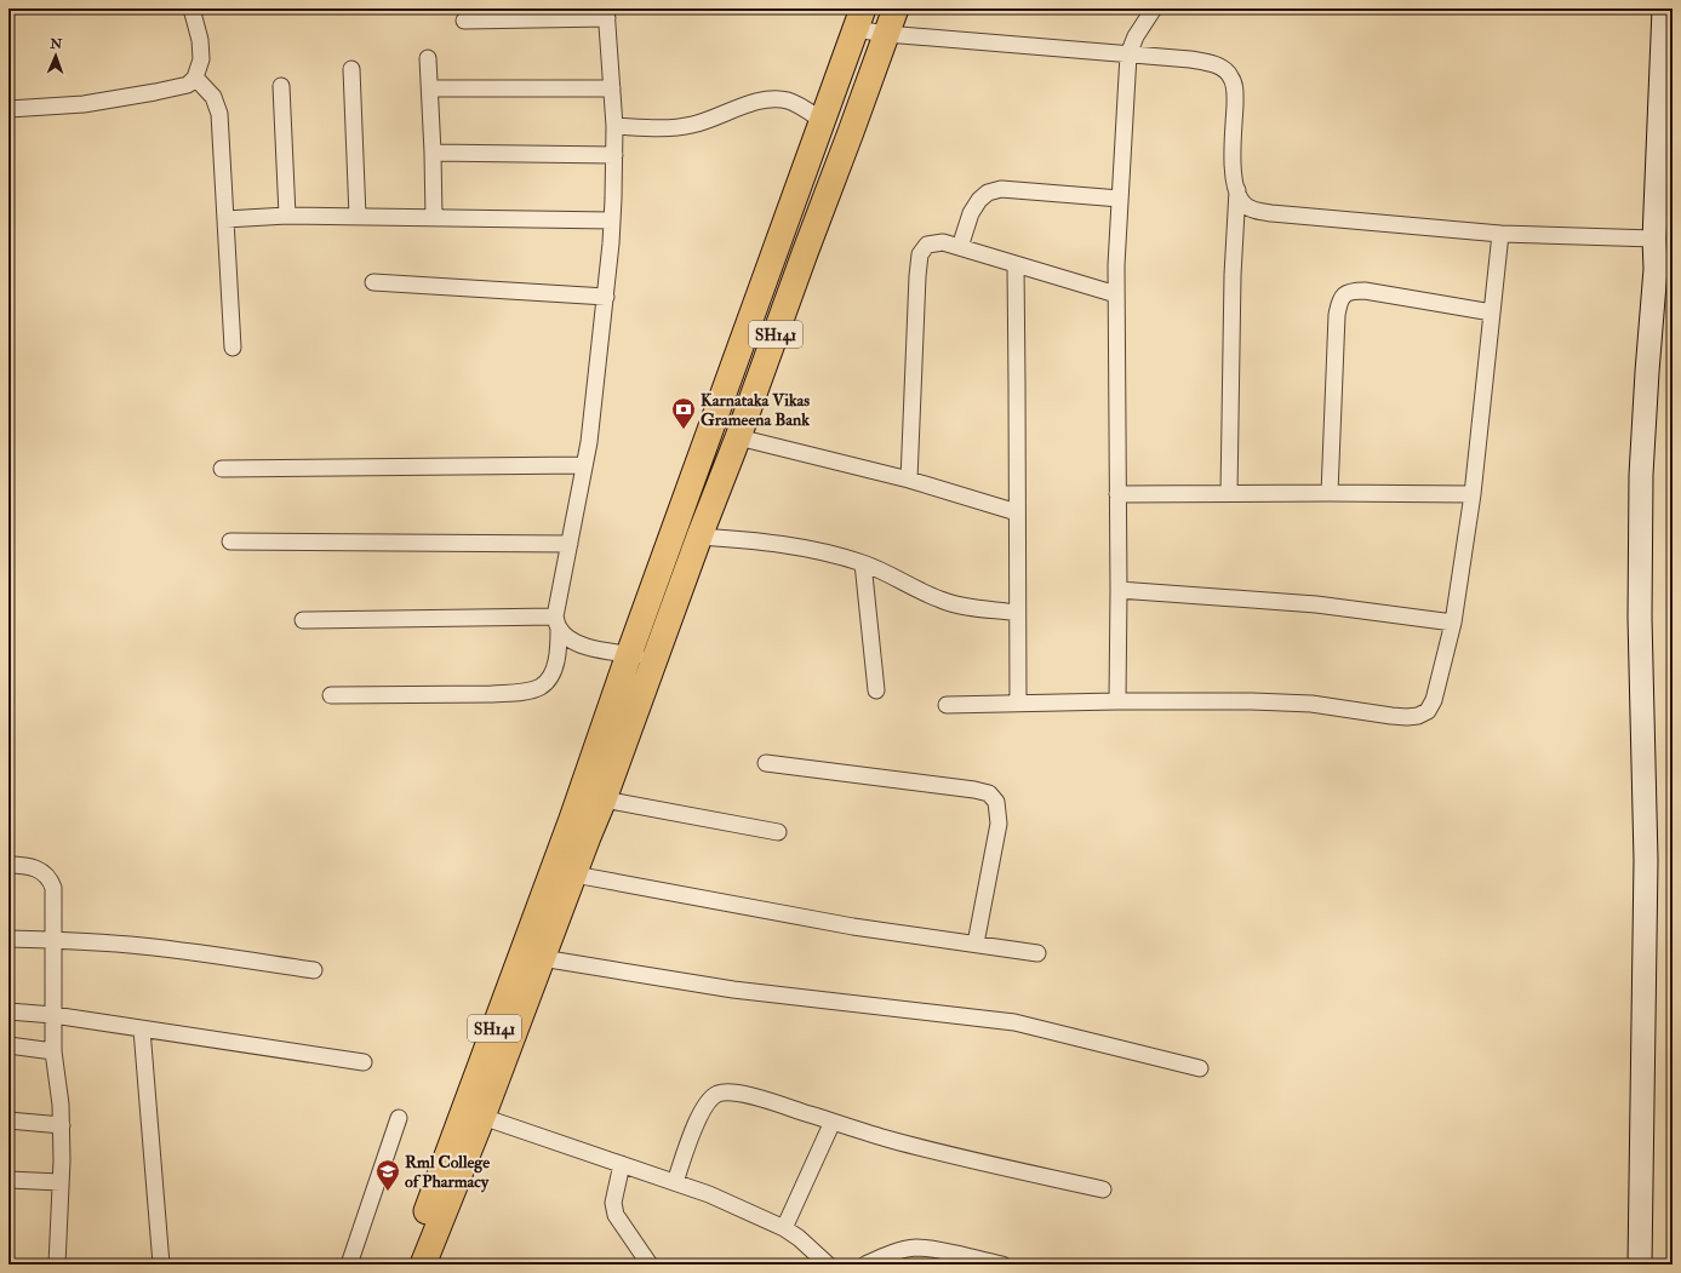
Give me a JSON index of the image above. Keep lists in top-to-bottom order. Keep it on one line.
{"streets":{"main road":["SH141"]},"places":{"bank":["Karnataka Vikas Grameena Bank"],"school or university":["Rml College of Pharmacy"]},"north":"top"}
